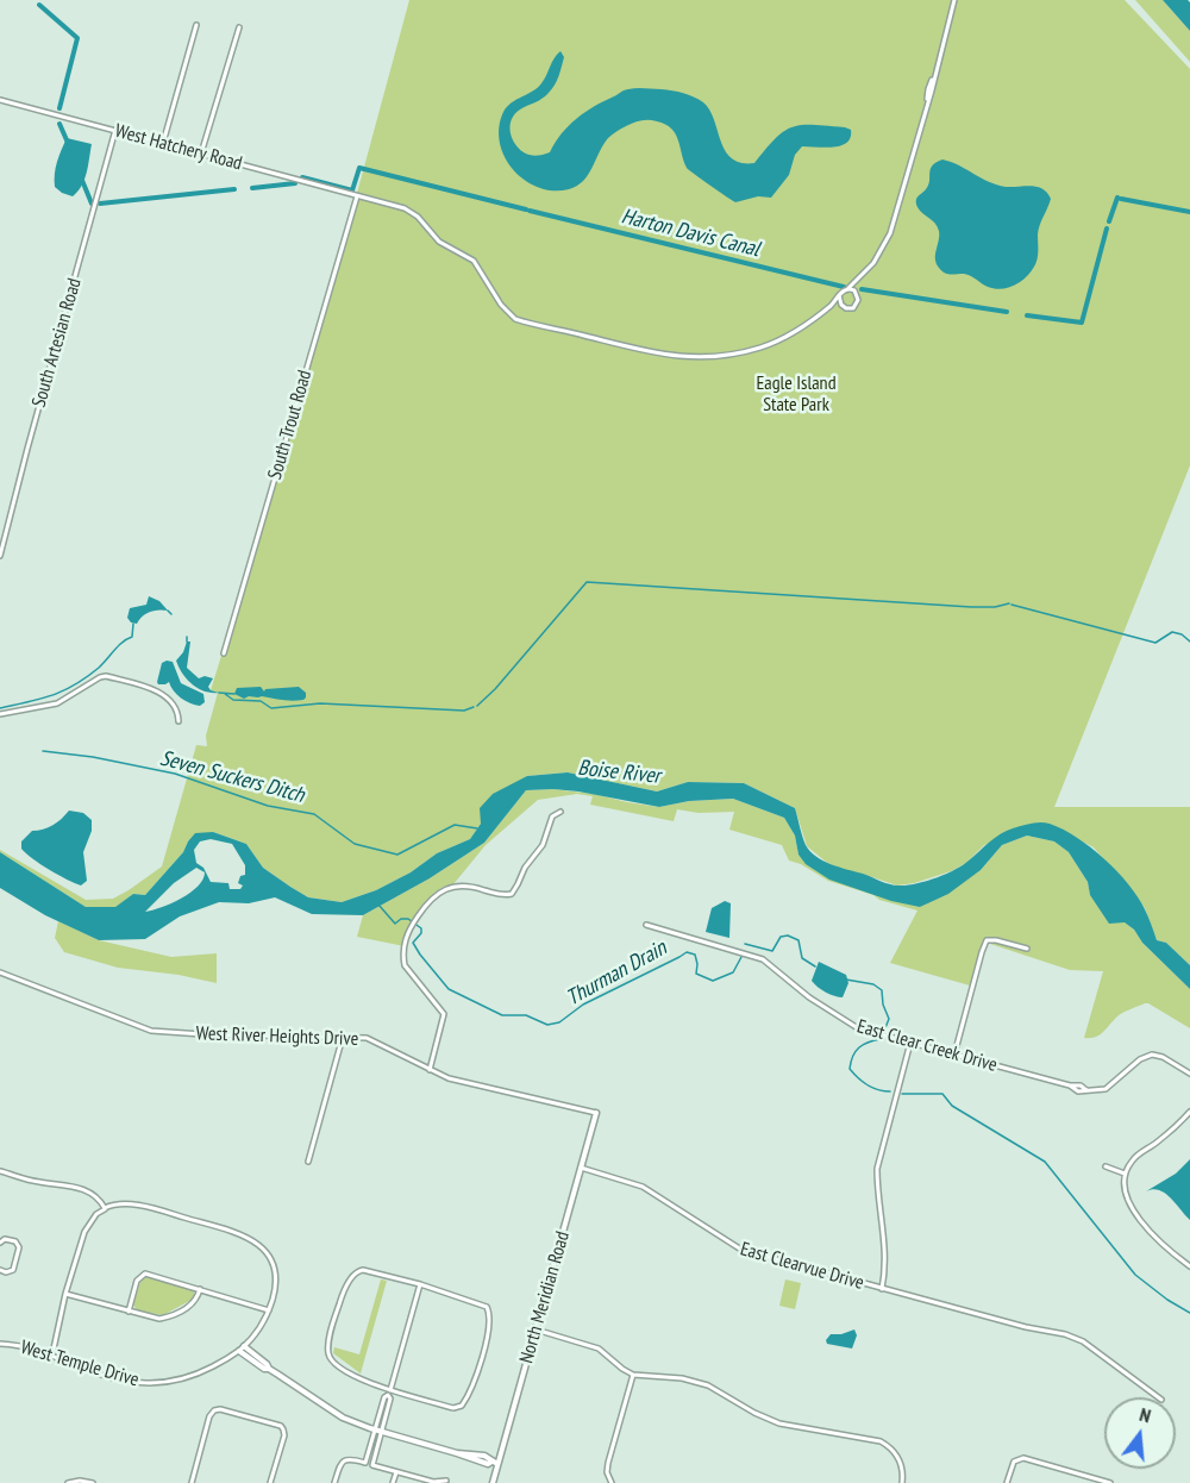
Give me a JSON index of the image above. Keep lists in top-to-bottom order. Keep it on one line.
{"streets":{"street":["West Hatchery Road","South Artesian Road","South Trout Road","West River Heights Drive","East Clear Creek Drive","East Clearvue Drive","North Meridian Road","West Temple Drive"]},"crossings":[["West Hatchery Road","South Artesian Road"],["West Hatchery Road","South Trout Road"],["West River Heights Drive","North Meridian Road"],["East Clearvue Drive","North Meridian Road"]],"water":["Harton Davis Canal","Boise River","Seven Suckers Ditch","Thurman Drain"],"parks":["Eagle Island State Park"],"north":"top"}
